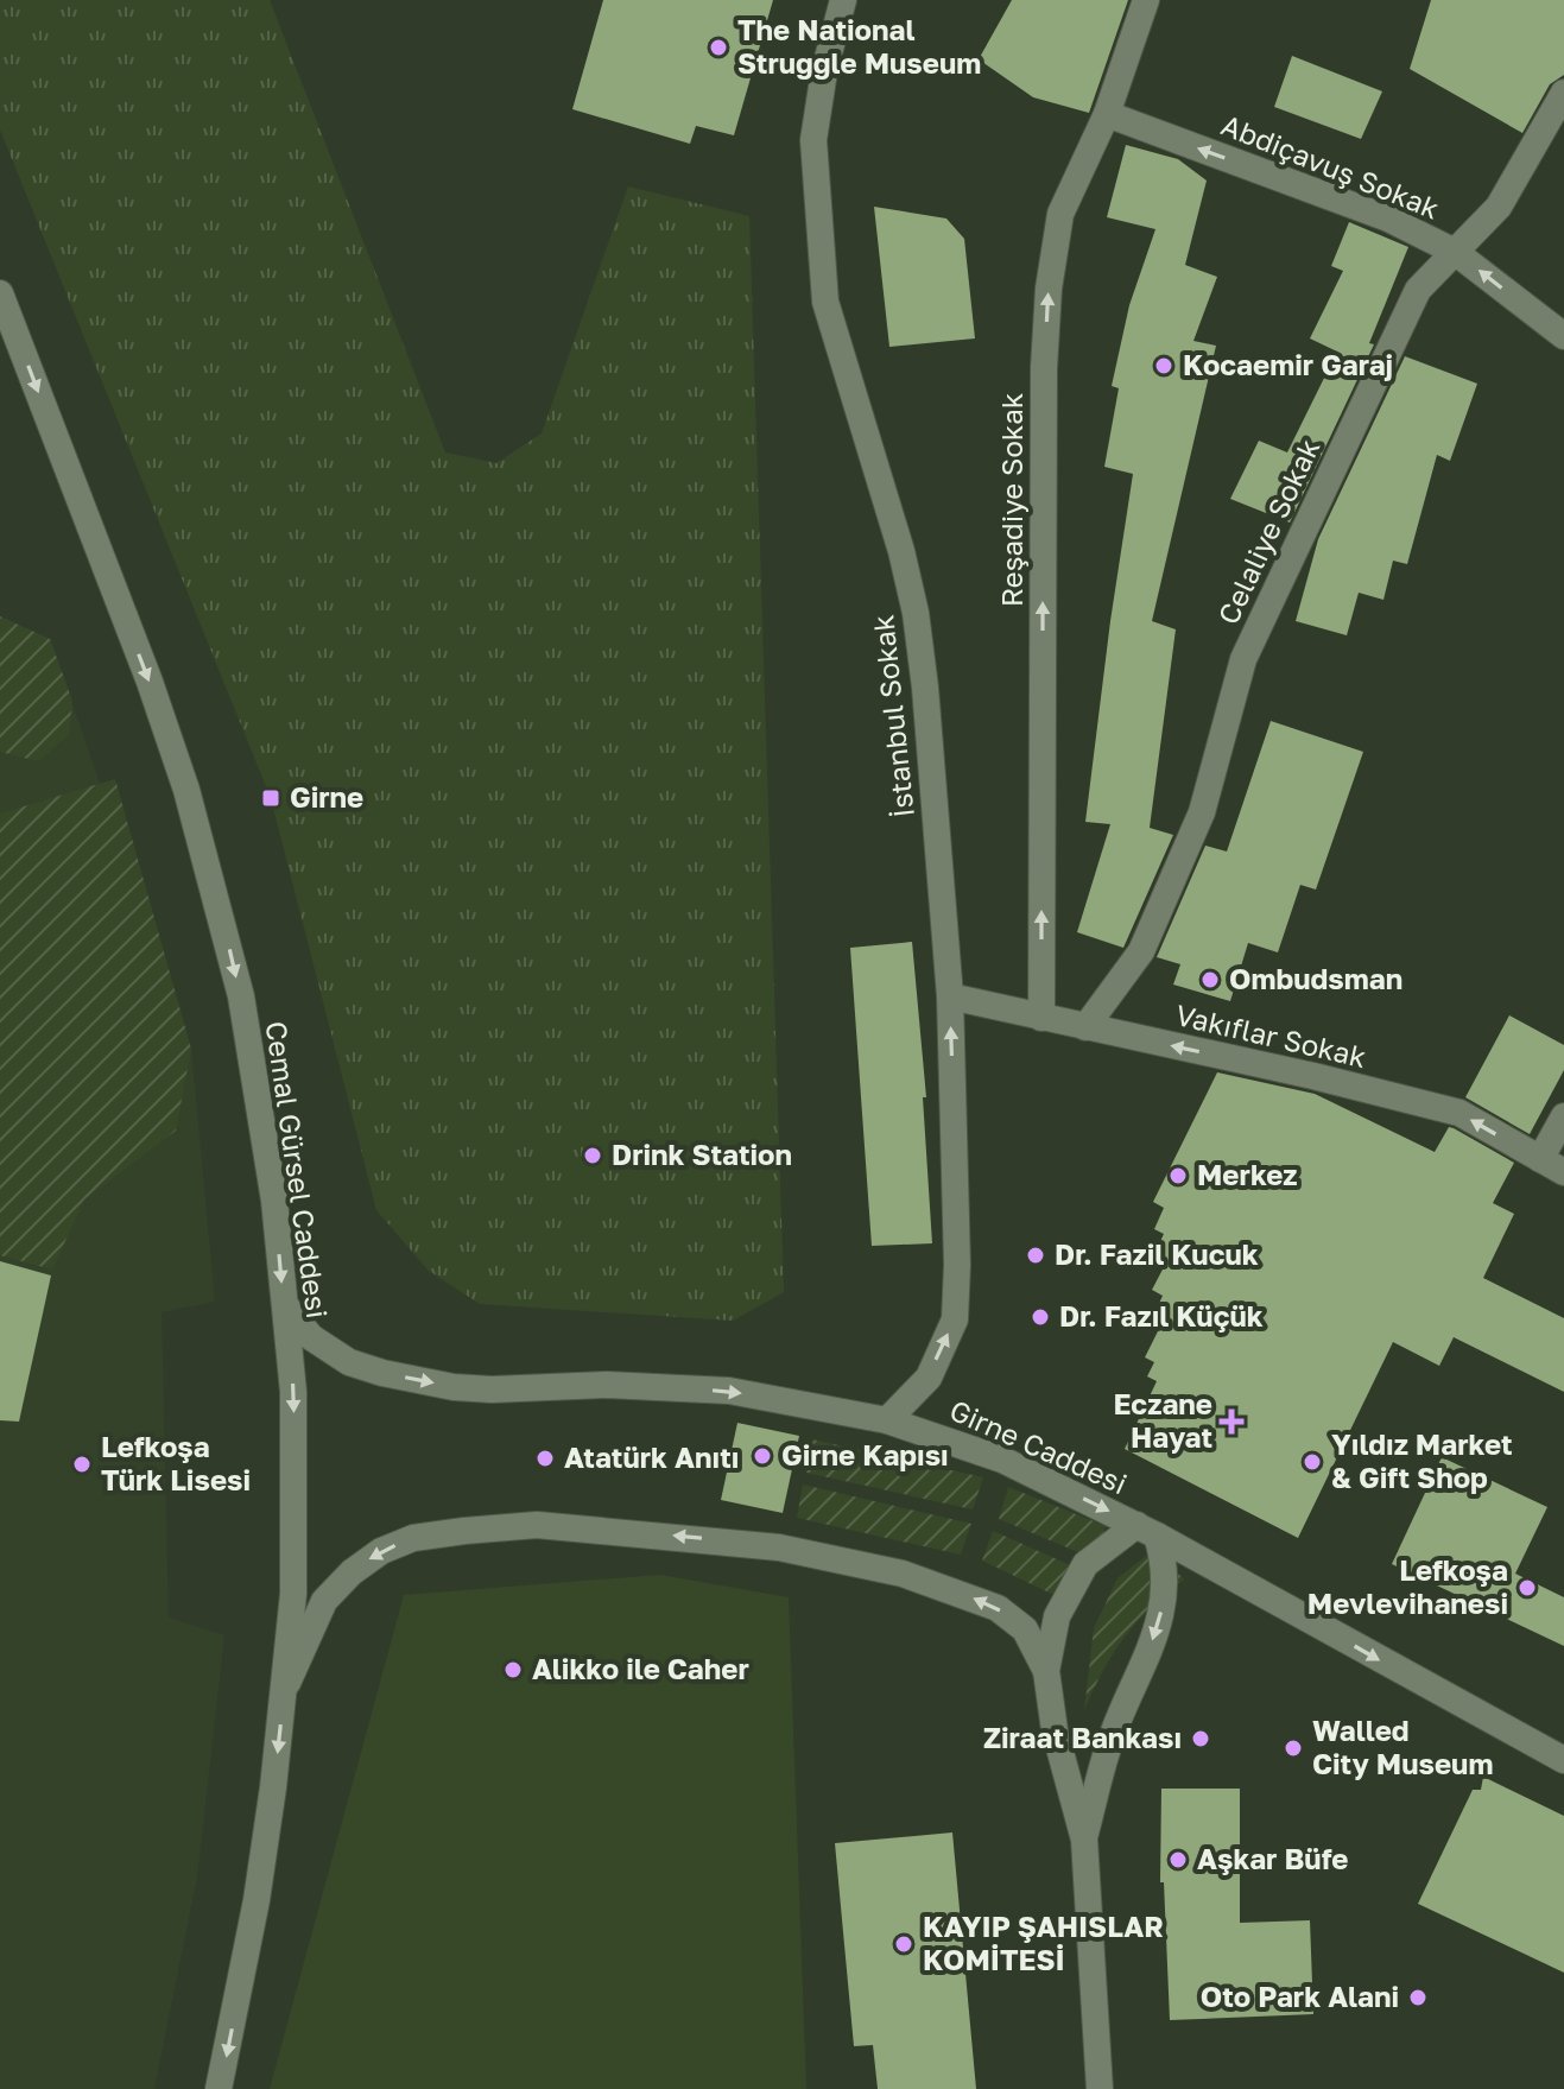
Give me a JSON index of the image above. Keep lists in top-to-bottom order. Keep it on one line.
{"streets":{"street":["Abdiçavuş Sokak","Reşadiye Sokak","Celaliye Sokak","İstanbul Sokak","Vakıflar Sokak","Cemal Gürsel Caddesi","Girne Caddesi"]},"crossings":[["Abdiçavuş Sokak","Reşadiye Sokak"],["Abdiçavuş Sokak","Celaliye Sokak"],["Reşadiye Sokak","Vakıflar Sokak"],["Celaliye Sokak","Vakıflar Sokak"],["İstanbul Sokak","Vakıflar Sokak"],["İstanbul Sokak","Girne Caddesi"],["Cemal Gürsel Caddesi","Girne Caddesi"]],"one_way":["Abdiçavuş Sokak","Reşadiye Sokak","Vakıflar Sokak","Cemal Gürsel Caddesi","Girne Caddesi"],"places":{"other":["The National Struggle Museum","Kocaemir Garaj","Ombudsman","Drink Station","Merkez","Dr. Fazil Kucuk","Dr. Fazıl Küçük","Girne Kapısı","Atatürk Anıtı","Yıldız Market & Gift Shop","Lefkoşa Türk Lisesi","Lefkoşa Mevlevihanesi","Alikko ile Caher","Ziraat Bankası","Walled City Museum","Aşkar Büfe","KAYIP ŞAHISLAR KOMİTESİ","Oto Park Alani"],"transit":["Girne"],"health":["Eczane Hayat"]}}
